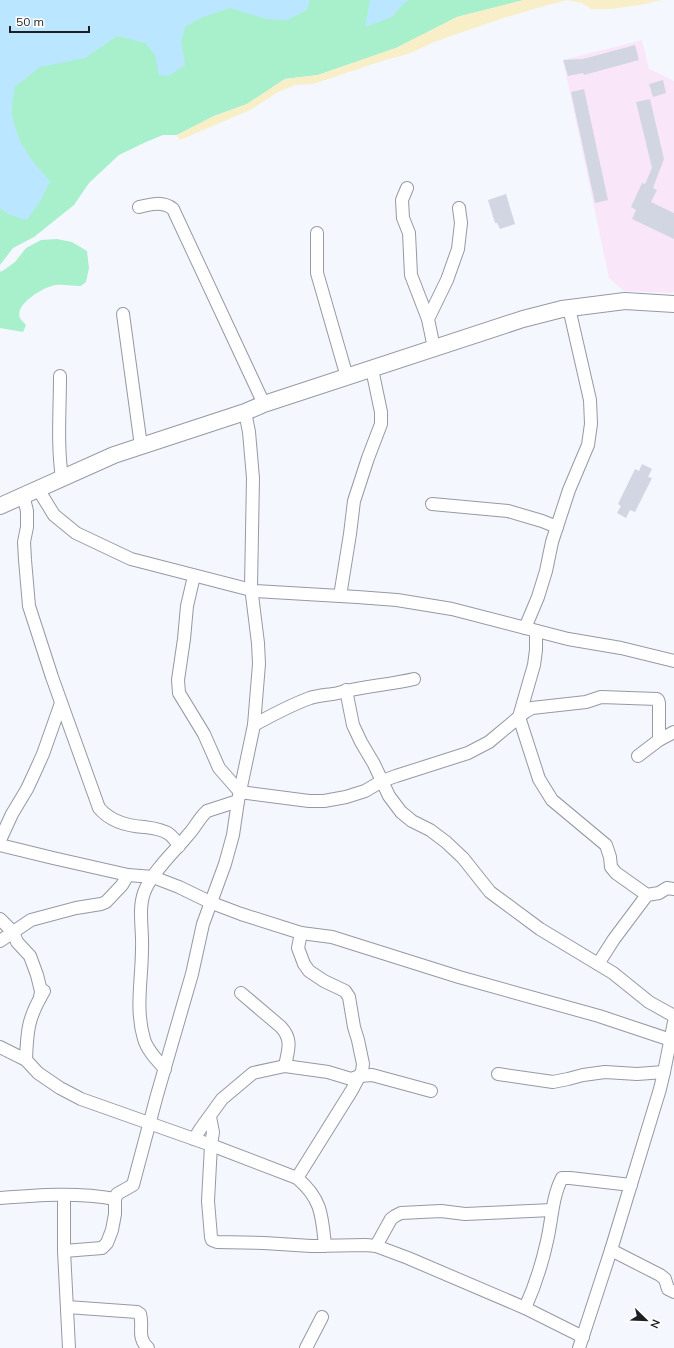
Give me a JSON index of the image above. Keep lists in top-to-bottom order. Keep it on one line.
{"scale_bar":"50 m","north":"bottom right"}
